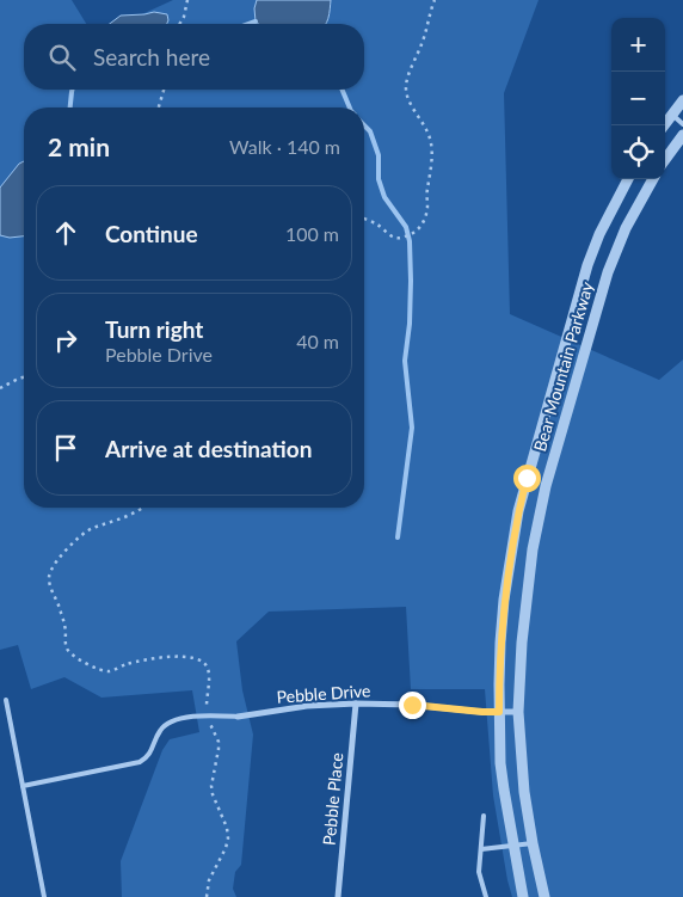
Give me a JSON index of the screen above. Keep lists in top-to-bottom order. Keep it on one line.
{"streets":{"street":["Bear Mountain Parkway","Pebble Drive","Pebble Place"]},"crossings":[["Bear Mountain Parkway","Pebble Drive"],["Pebble Drive","Pebble Place"]],"page":{"map_buttons":["+","−"],"search":"Search here","heading":["2 min","Walk · 140 m"],"list":[["Continue","100 m"],["Turn right","Pebble Drive","40 m"],"Arrive at destination"]}}
